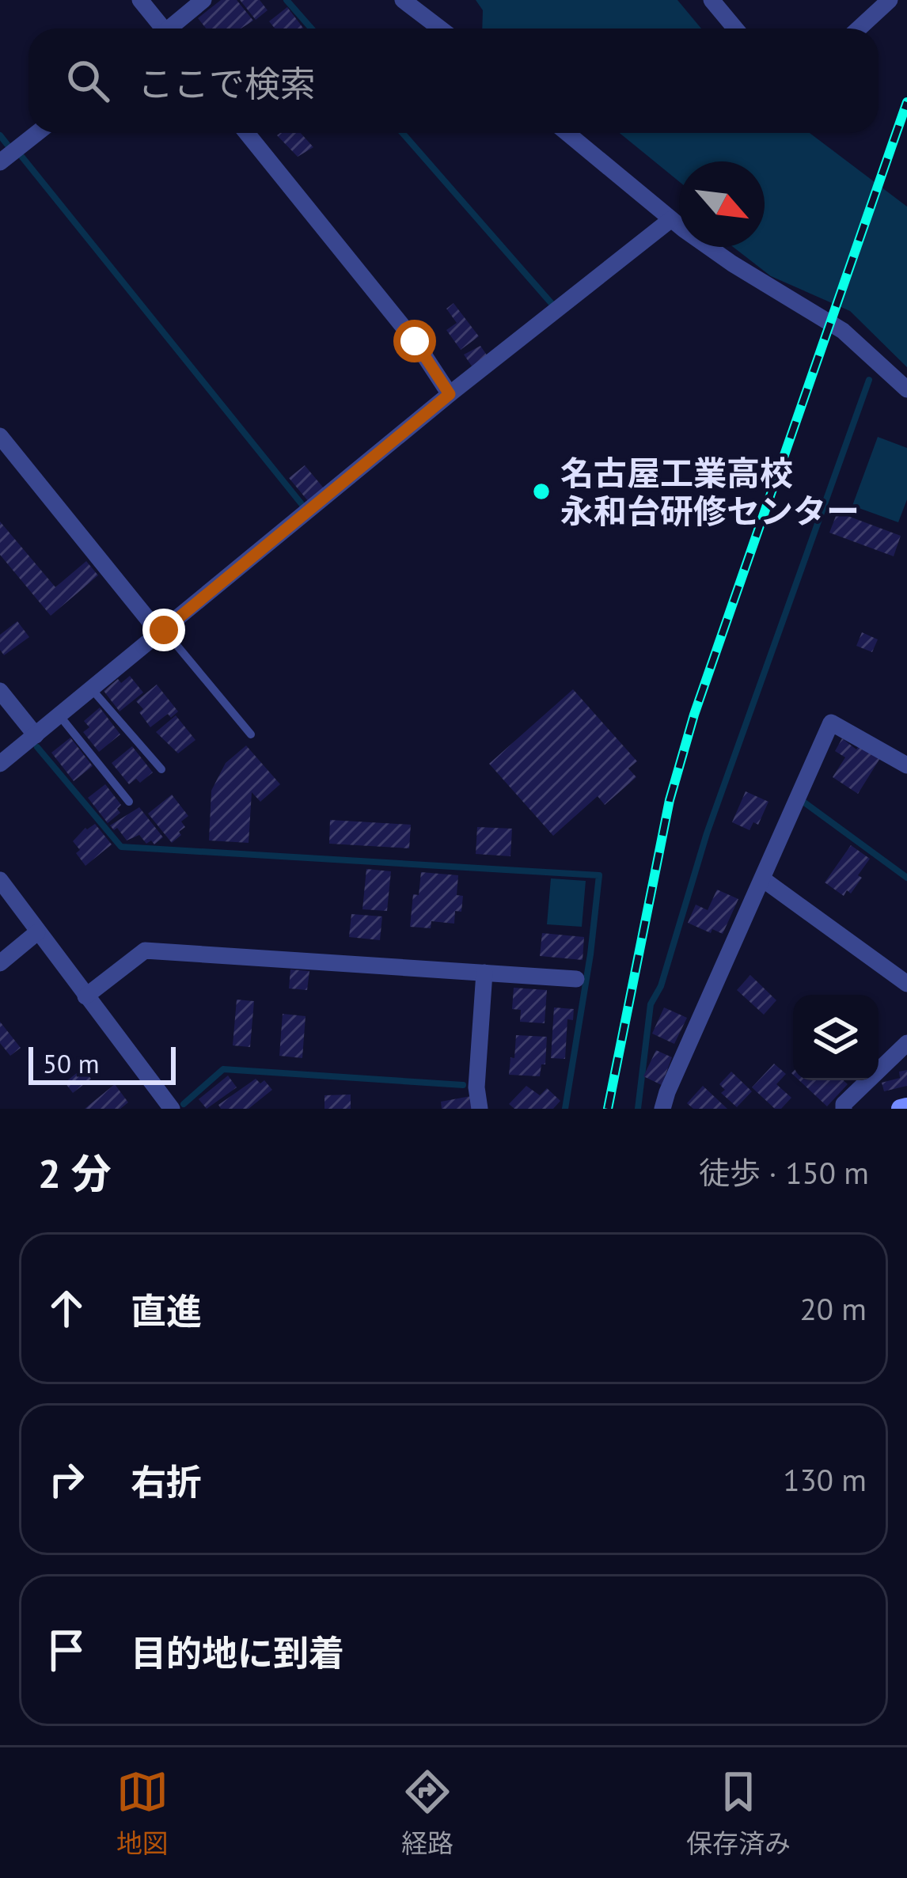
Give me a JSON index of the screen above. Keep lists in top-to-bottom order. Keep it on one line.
{"places":["名古屋工業高校 永和台研修センター"],"scale_bar":"50 m","north":"bottom right","page":{"search":"ここで検索","scale":"50 m","heading":["2 分","徒歩 · 150 m"],"list":[["直進","20 m"],["右折","130 m"],"目的地に到着"],"nav":["地図","経路","保存済み"]}}
